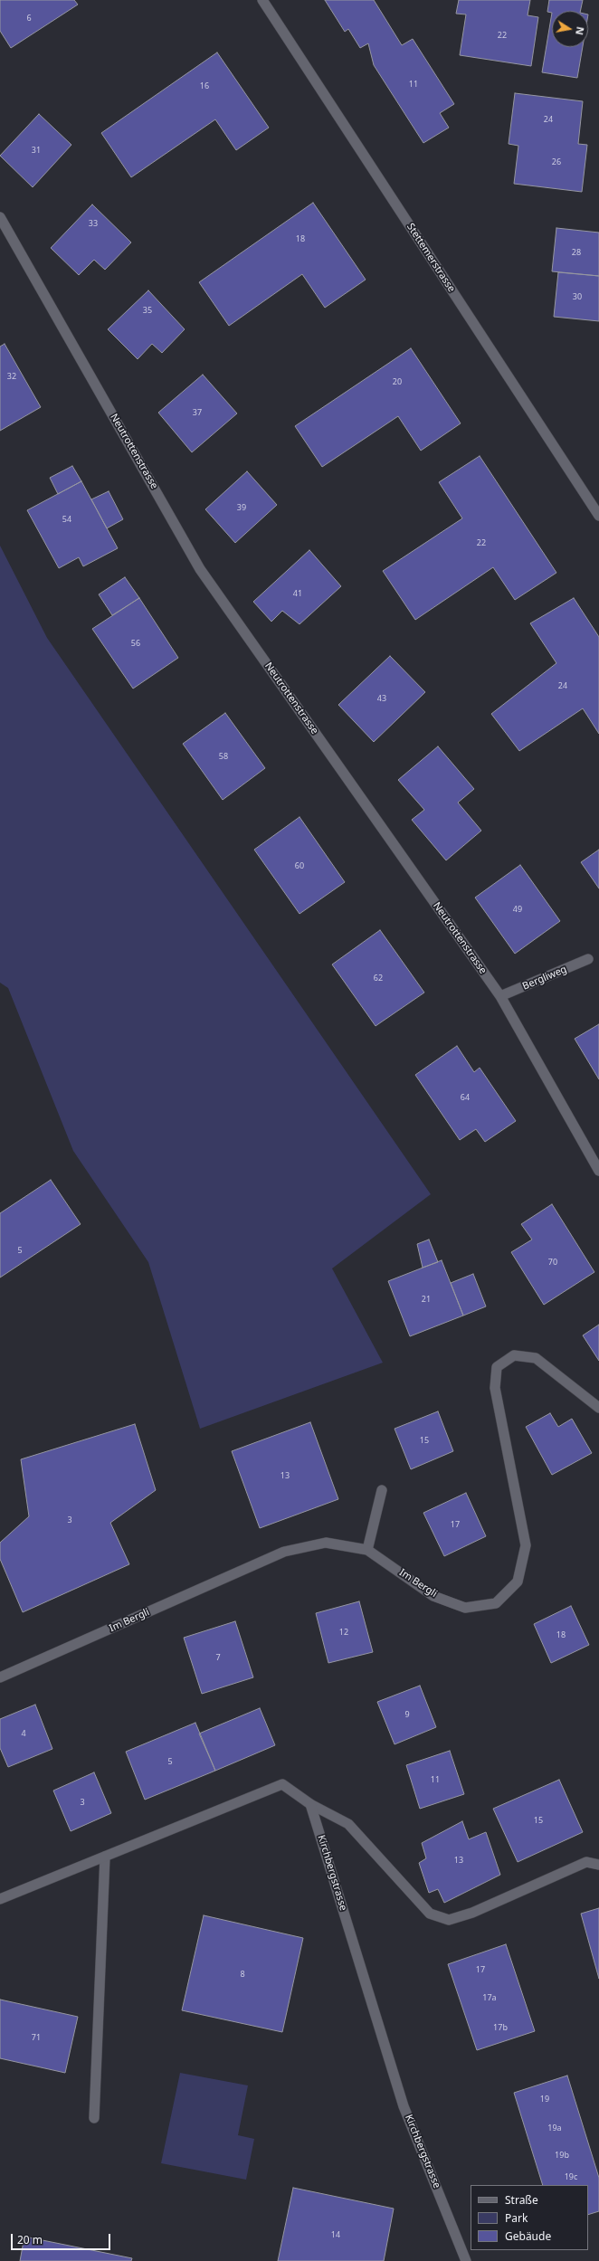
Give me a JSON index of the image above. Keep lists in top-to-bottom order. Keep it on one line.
{"streets":{"street":["Stettemerstrasse","Neutrottenstrasse","Bergliweg","Im Bergli","Kirchbergstrasse"]},"crossings":[["Neutrottenstrasse","Bergliweg"]],"house_numbers":["6","22","11","16","24","31","26","33","18","28","30","35","32","20","37","39","54","22","41","56","24","43","58","60","49","62","64","5","70","21","15","13","3","17","12","18","7","9","4","5","11","3","15","13","17","8","17a","17b","71","19","19a","19b","19c","14"],"legend":["Straße","Park","Gebäude"],"scale_bar":"20 m","north":"right"}
